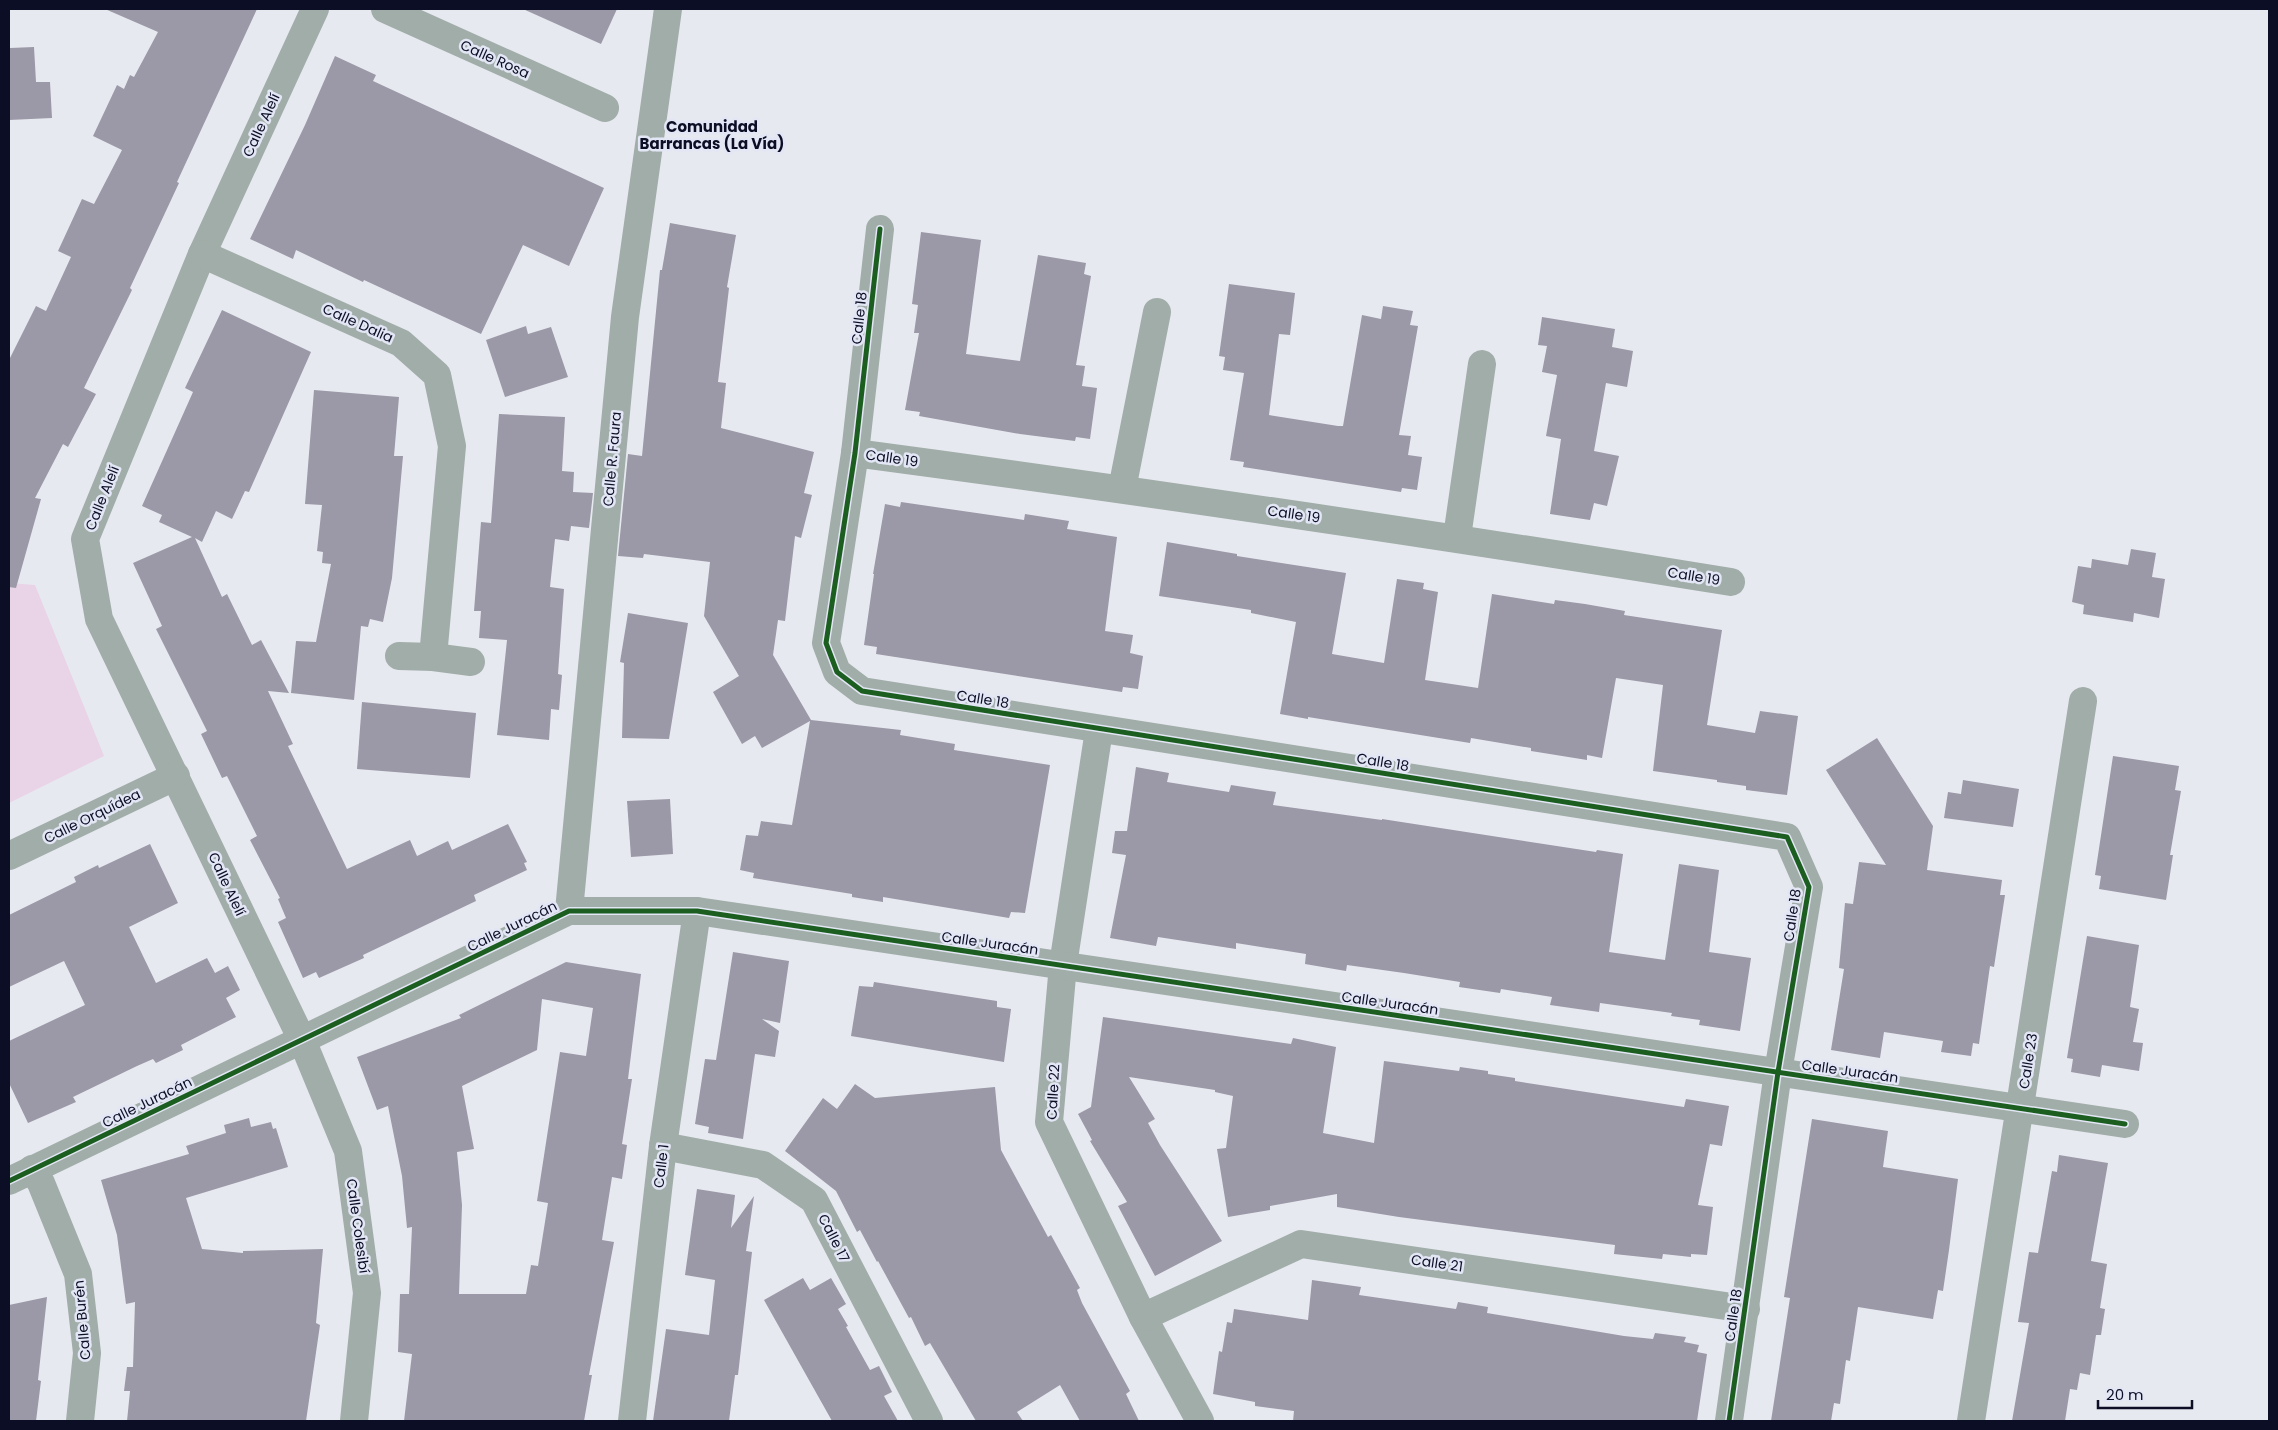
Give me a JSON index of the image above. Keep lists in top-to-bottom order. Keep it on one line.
{"streets":{"street":["Calle Rosa","Calle Alelí","Calle 18","Calle Dalia","Calle 19","Calle R. Faura","Calle Orquídea","Calle Juracán","Calle 23","Calle 22","Calle 1","Calle Colesibí","Calle 17","Calle 21","Calle Burén"]},"crossings":[["Calle Alelí","Calle Dalia"],["Calle Alelí","Calle Orquídea"],["Calle Alelí","Calle Juracán"],["Calle Alelí","Calle Colesibí"],["Calle 18","Calle 19"],["Calle 18","Calle Juracán"],["Calle 18","Calle 22"],["Calle 18","Calle 21"],["Calle R. Faura","Calle Juracán"],["Calle Juracán","Calle 23"],["Calle Juracán","Calle 22"],["Calle Juracán","Calle 1"],["Calle Juracán","Calle Colesibí"],["Calle Juracán","Calle Burén"],["Calle 22","Calle 21"],["Calle 1","Calle 17"]],"districts":["Comunidad Barrancas (La Vía)"],"scale_bar":"20 m"}
